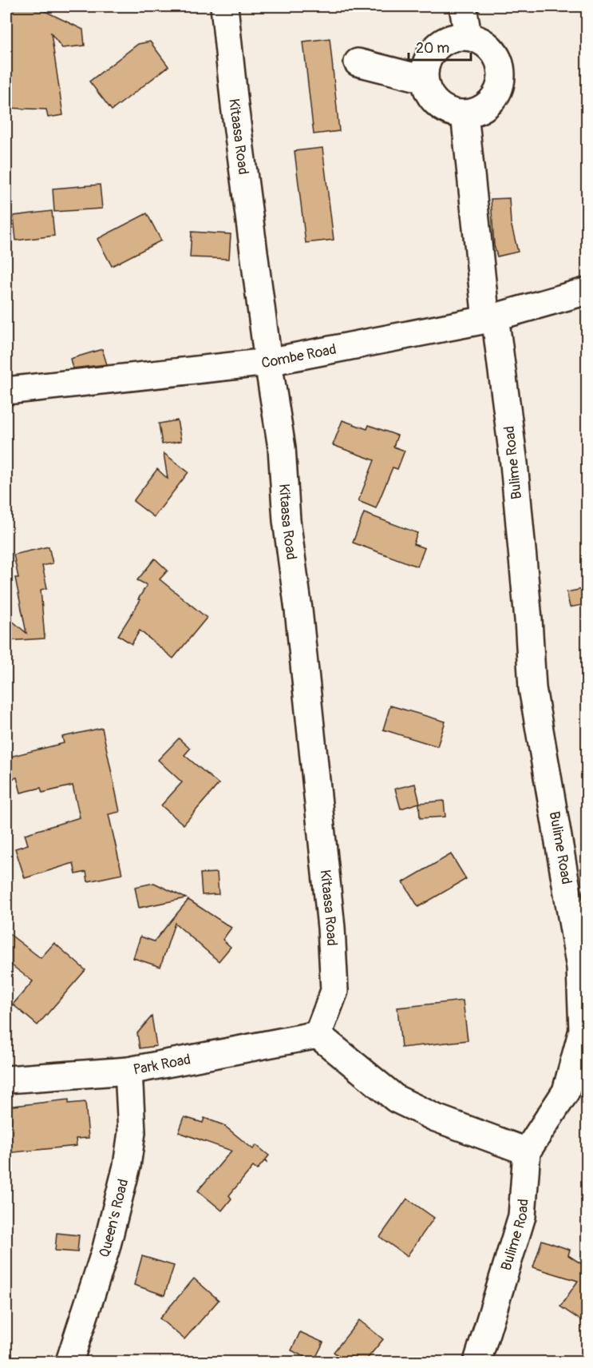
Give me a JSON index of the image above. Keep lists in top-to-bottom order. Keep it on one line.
{"streets":{"street":["Kitaasa Road","Combe Road","Bulime Road","Park Road","Queen's Road"]},"crossings":[["Kitaasa Road","Combe Road"],["Kitaasa Road","Park Road"],["Combe Road","Bulime Road"],["Park Road","Queen's Road"]],"scale_bar":"20 m"}
